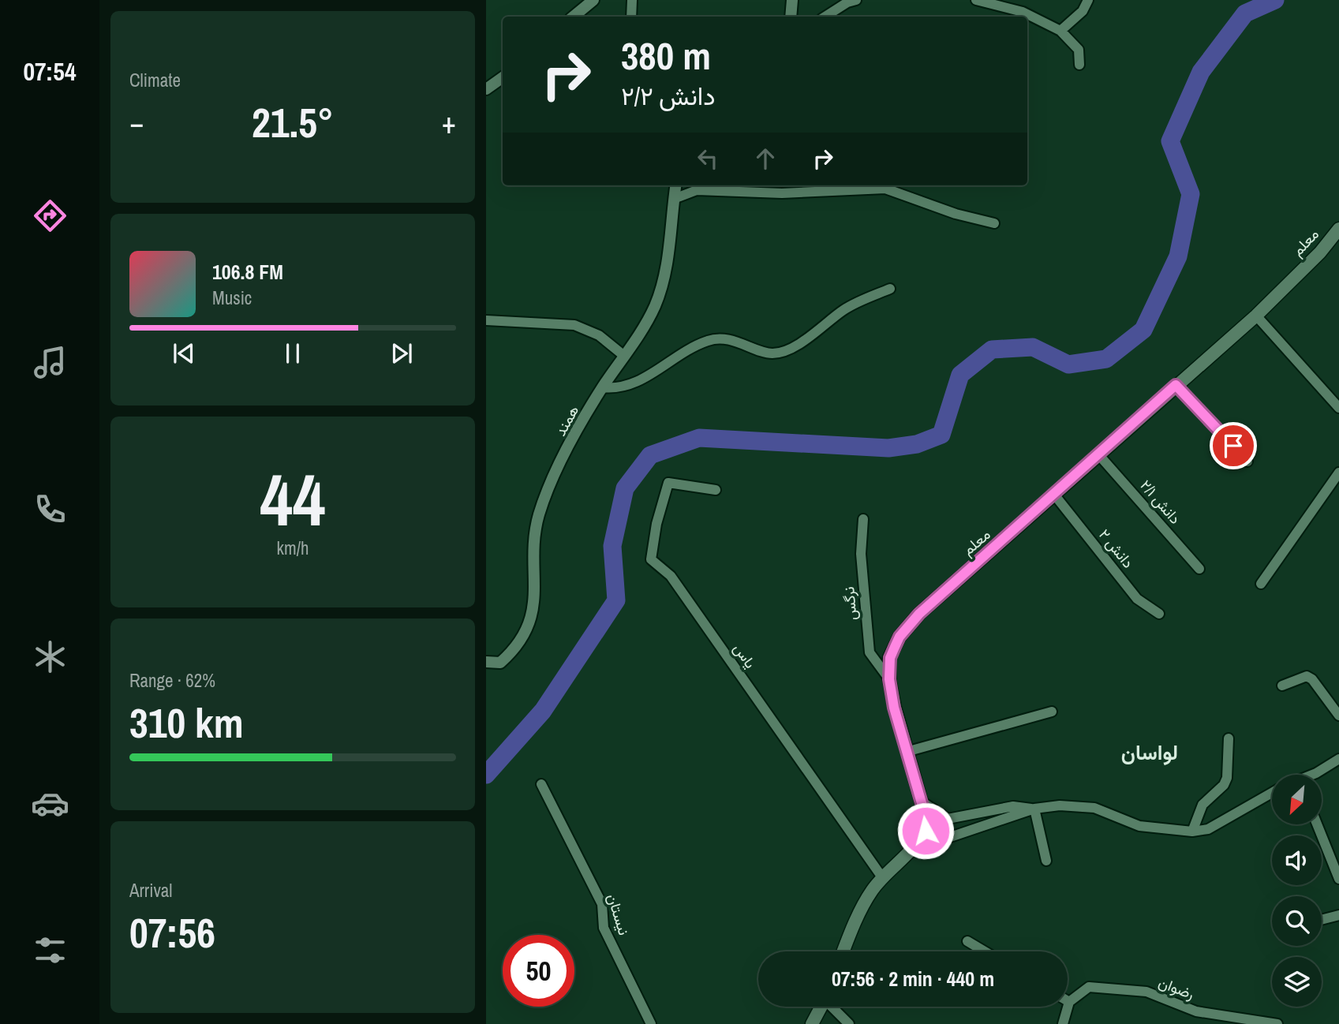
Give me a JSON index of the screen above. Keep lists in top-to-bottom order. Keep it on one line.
{"streets":{"main road":["معلم"],"street":["همند","دانش ۲/۱","دانش ۲","نرگس","یاس","نیستان","رضوان"]},"crossings":[["معلم","دانش ۲/۱"],["معلم","دانش ۲"],["معلم","نرگس"],["معلم","یاس"]],"districts":["لواسان"],"north":"bottom left","page":{"tabs":"07:54","tile":["Climate",["44","km/h"],["Range · 62%","310 km"],["Arrival","07:56"]],"turn":["380 m","دانش ۲/۲"],"heat":["−","21.5°","+"],"song":["106.8 FM","Music"],"limit":"50","trip":"07:56 · 2 min · 440 m"}}
